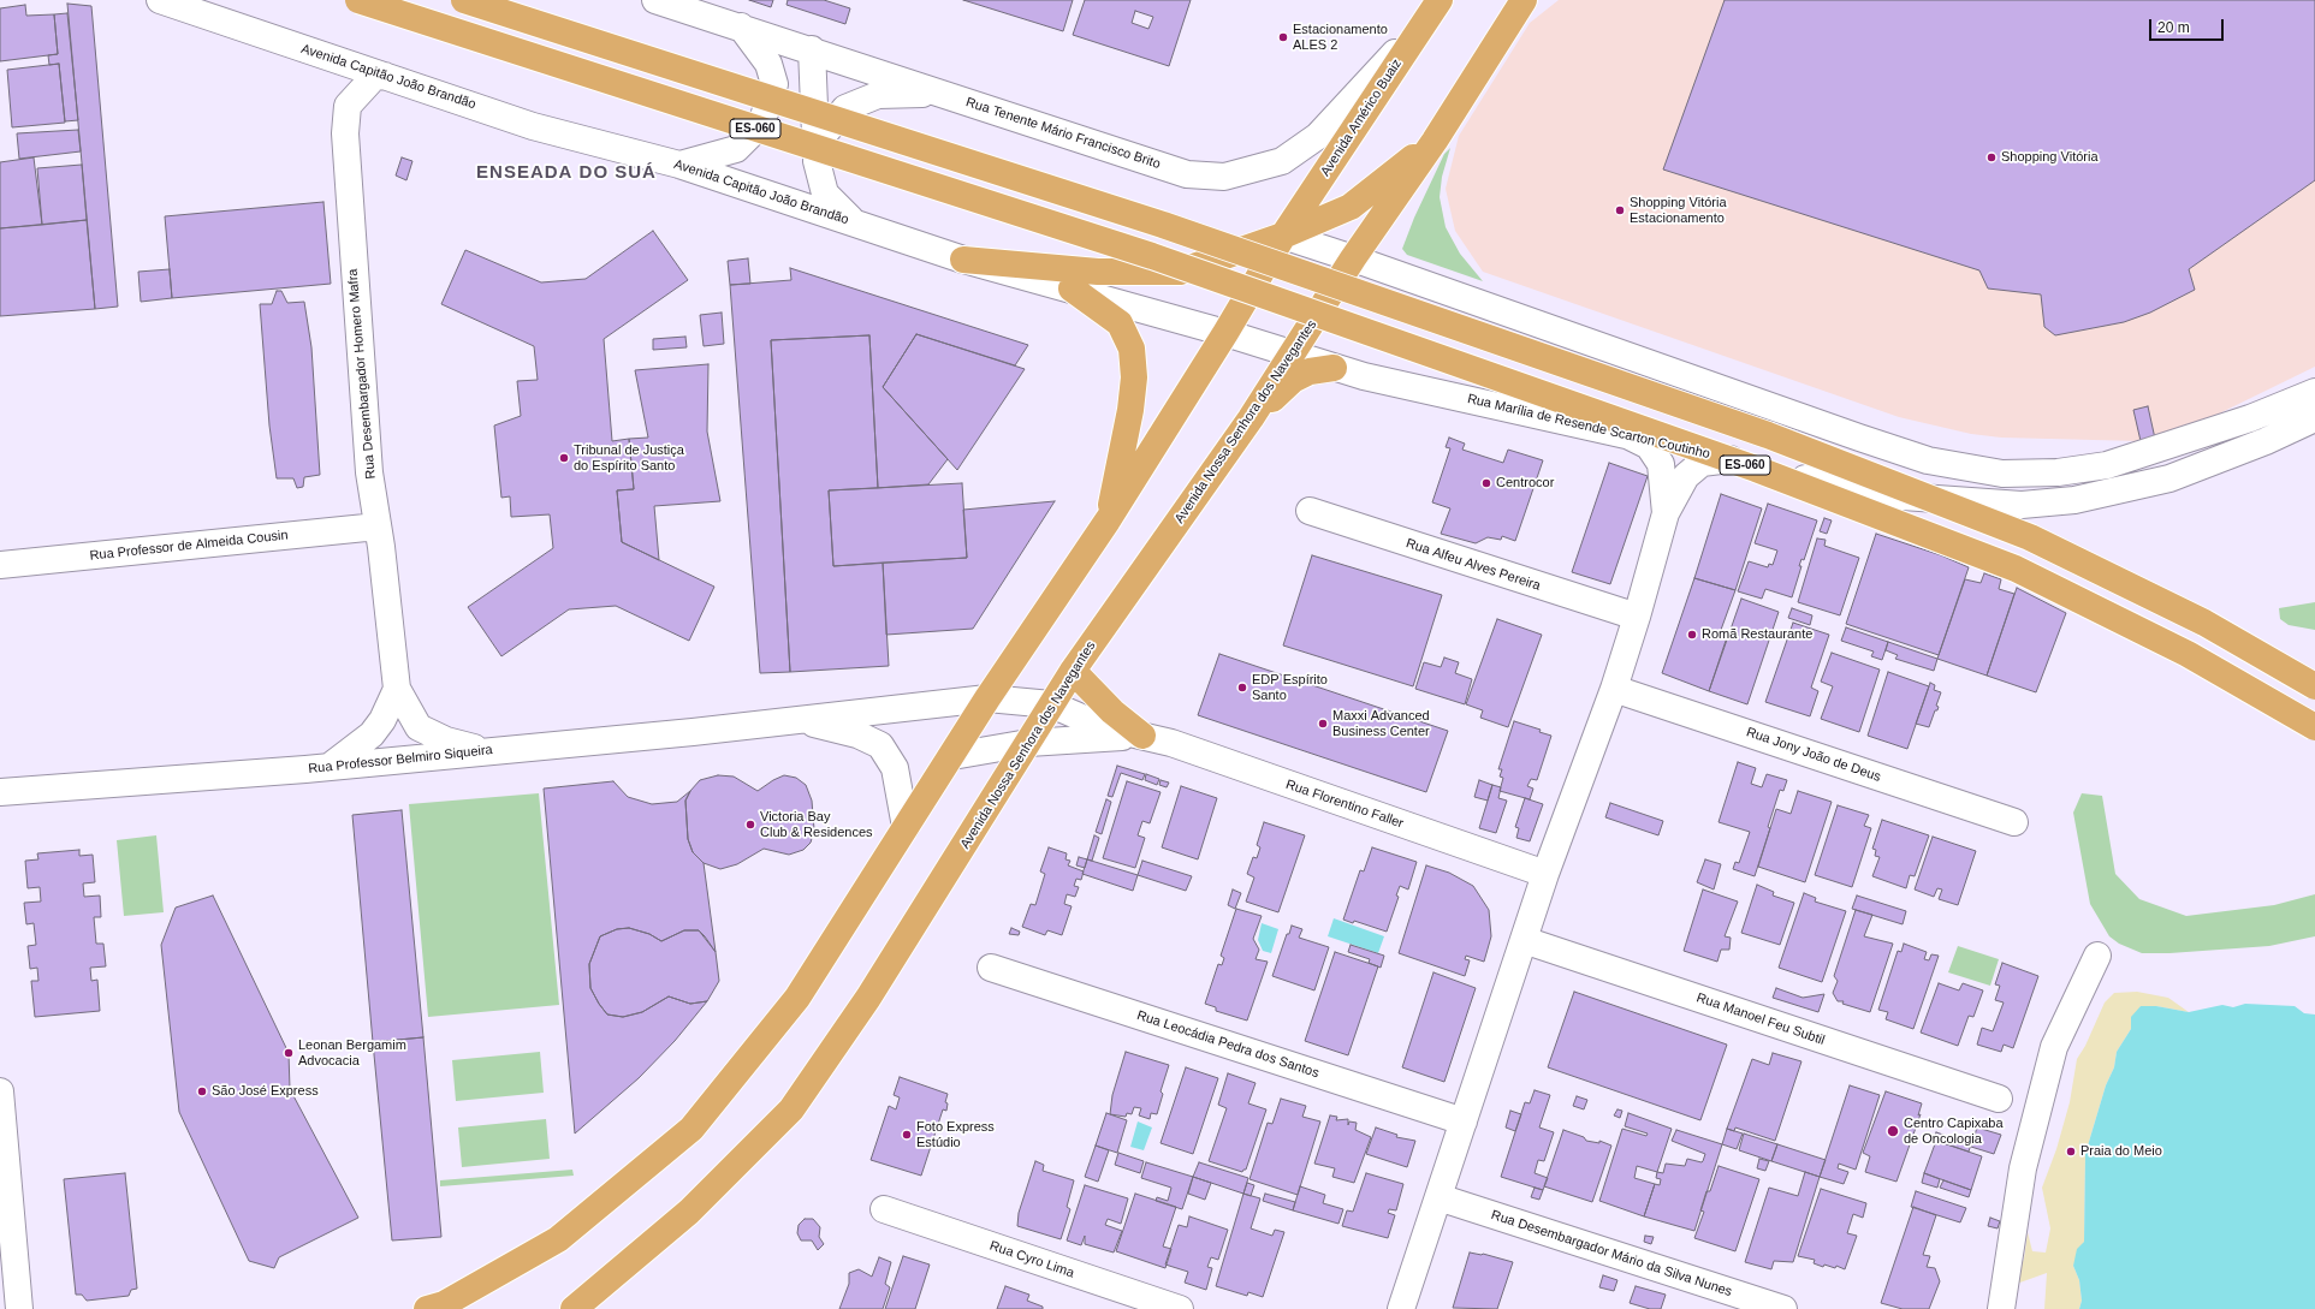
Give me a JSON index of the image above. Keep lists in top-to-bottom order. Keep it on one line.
{"streets":{"main road":["Avenida Américo Buaiz","ES-060","Avenida Nossa Senhora dos Navegantes"],"street":["Avenida Capitão João Brandão","Rua Tenente Mário Francisco Brito","Rua Desembargador Homero Mafra","Rua Marília de Resende Scarton Coutinho","Rua Professor de Almeida Cousin","Rua Alfeu Alves Pereira","Rua Jony João de Deus","Rua Professor Belmiro Siqueira","Rua Florentino Faller","Rua Manoel Feu Subtil","Rua Leocádia Pedra dos Santos","Rua Desembargador Mário da Silva Nunes","Rua Cyro Lima"]},"crossings":[["Avenida Capitão João Brandão","Rua Desembargador Homero Mafra"],["Avenida Capitão João Brandão","Rua Marília de Resende Scarton Coutinho"],["Avenida Américo Buaiz","Rua Tenente Mário Francisco Brito"],["Rua Desembargador Homero Mafra","Rua Professor de Almeida Cousin"],["Rua Desembargador Homero Mafra","Rua Professor Belmiro Siqueira"],["Avenida Nossa Senhora dos Navegantes","Rua Marília de Resende Scarton Coutinho"],["Avenida Nossa Senhora dos Navegantes","Rua Florentino Faller"],["Rua Professor Belmiro Siqueira","Rua Florentino Faller"]],"districts":["ENSEADA DO SUÁ"],"places":["Estacionamento ALES 2","Shopping Vitória","Shopping Vitória Estacionamento","Tribunal de Justiça do Espírito Santo","Centrocor","Romã Restaurante","EDP Espírito Santo","Maxxi Advanced Business Center","Victoria Bay Club & Residences","Leonan Bergamim Advocacia","São José Express","Centro Capixaba de Oncologia","Foto Express Estúdio","Praia do Meio"],"scale_bar":"20 m"}
